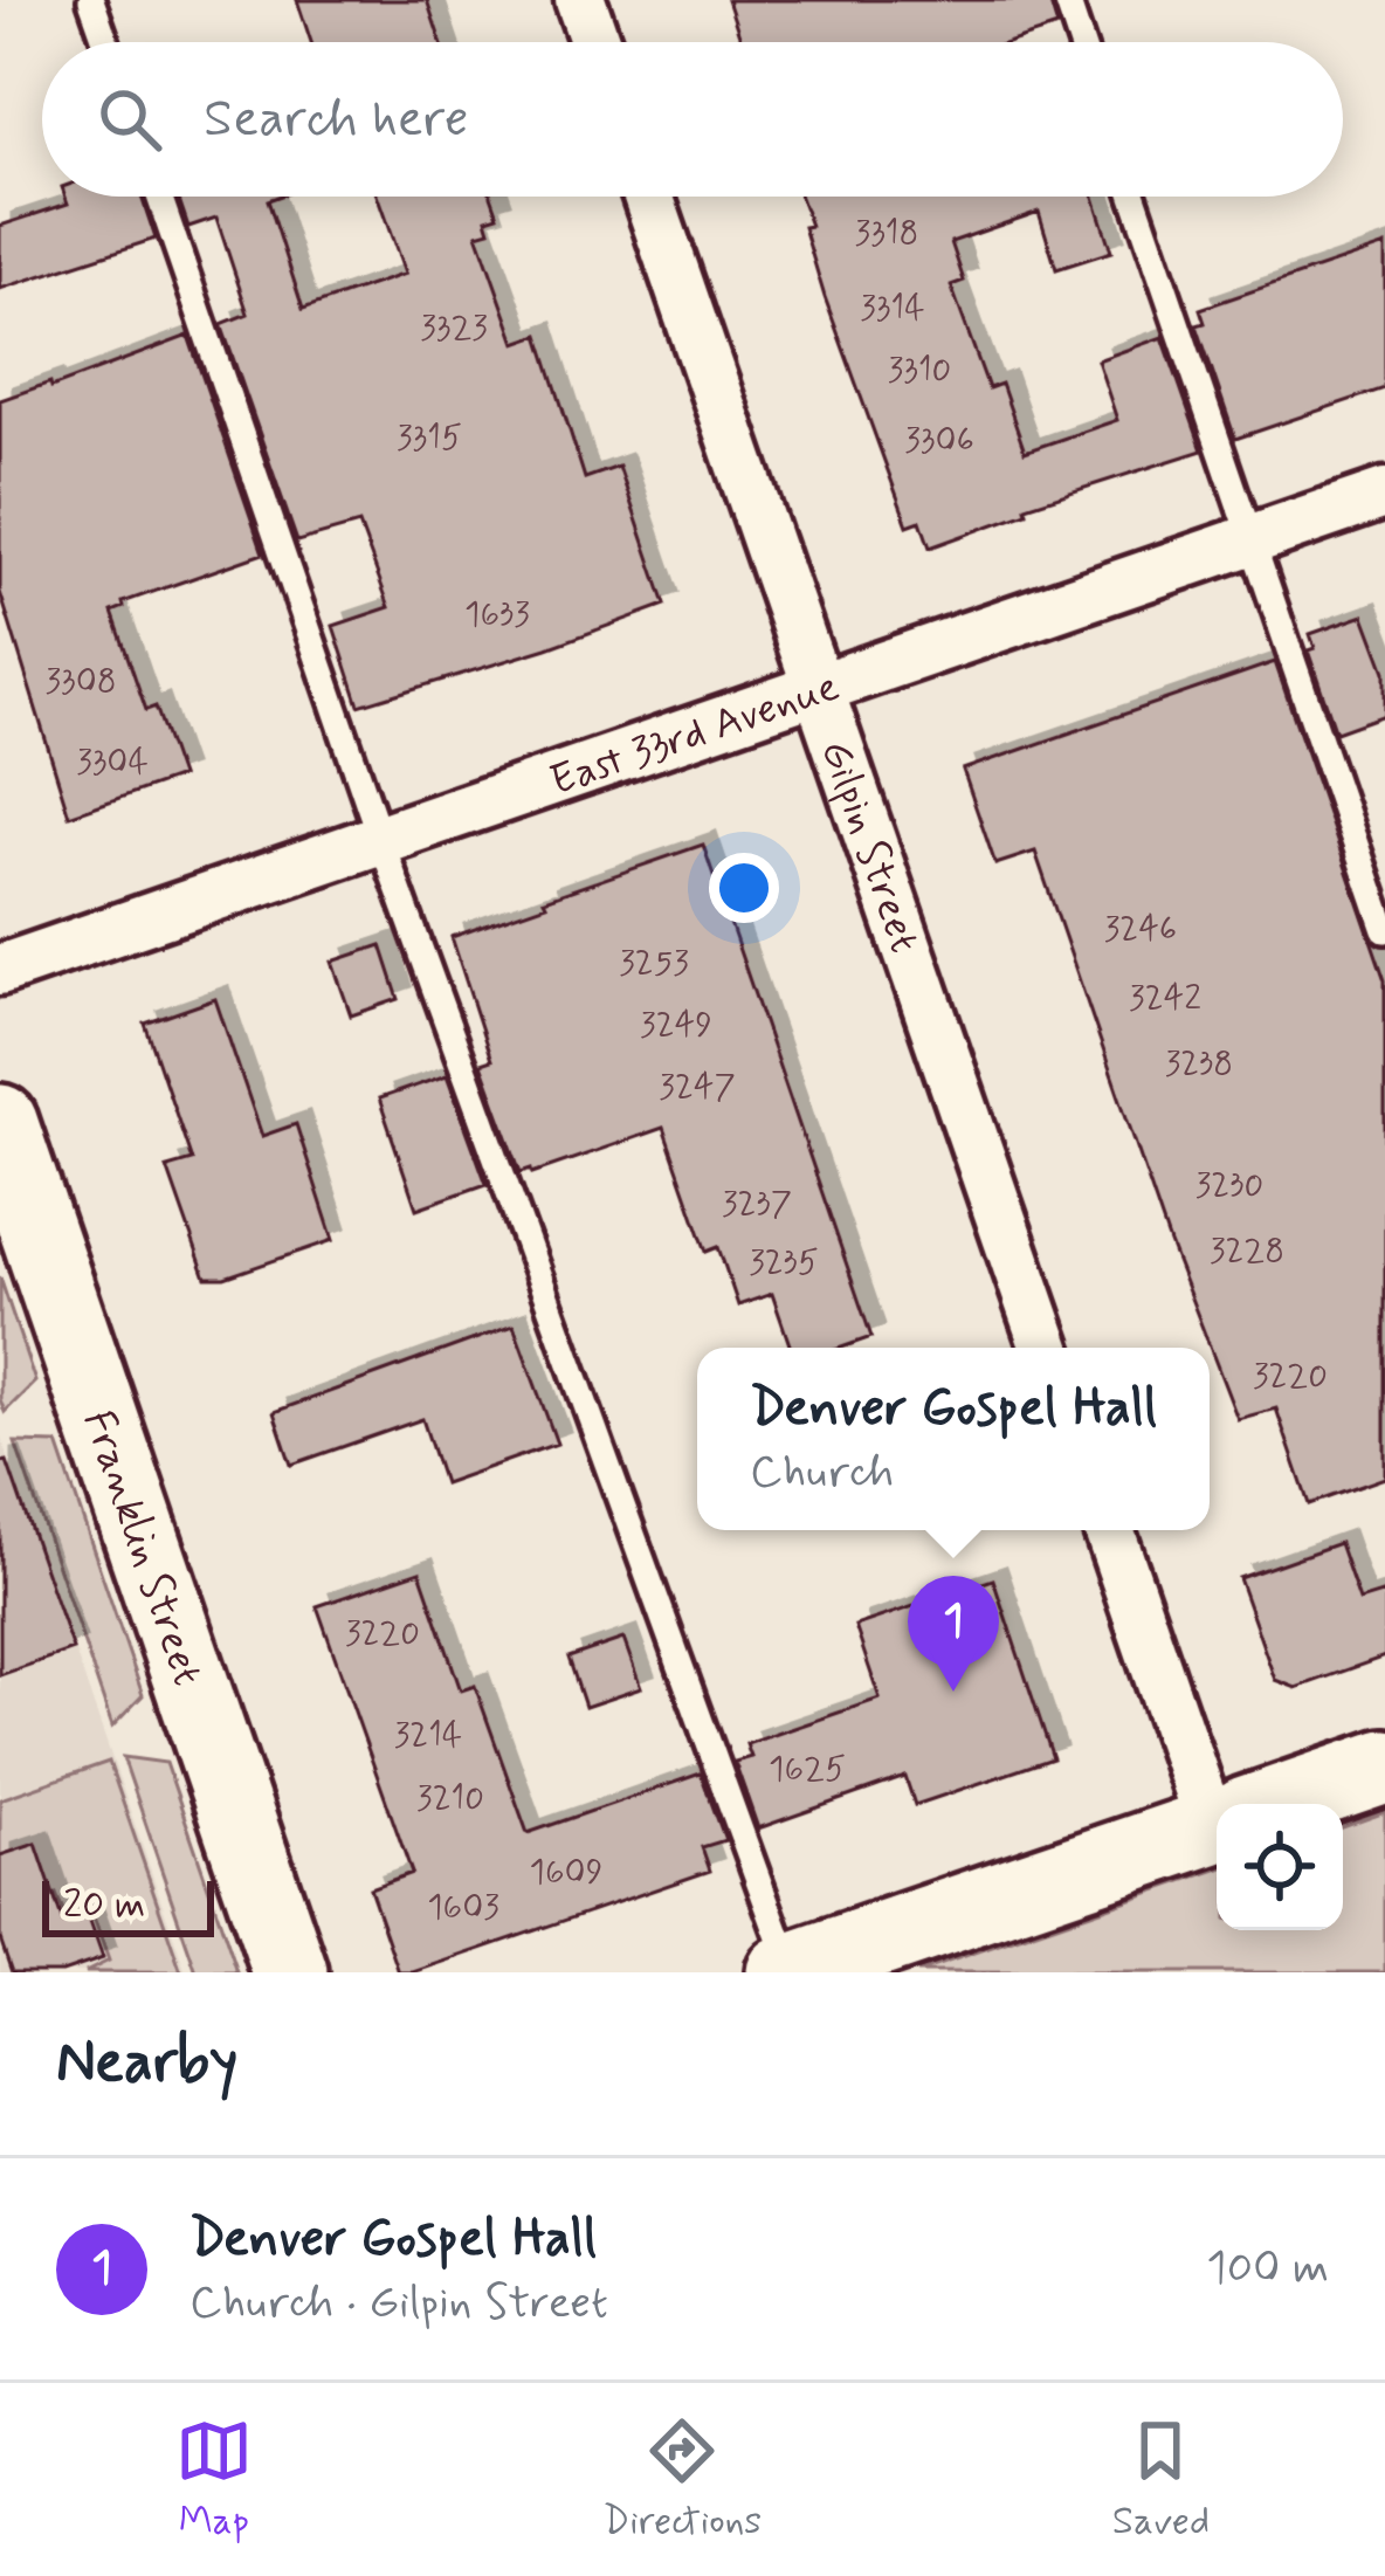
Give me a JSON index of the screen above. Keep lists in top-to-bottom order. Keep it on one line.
{"streets":{"street":["East 33rd Avenue","Gilpin Street","Franklin Street"]},"crossings":[["East 33rd Avenue","Gilpin Street"]],"house_numbers":["3318","3314","3323","3310","3315","3306","1633","3308","3304","3246","3253","3242","3249","3238","3247","3230","3237","3228","3235","3220","3220","3214","1625","3210","1609","1603"],"scale_bar":"20 m","page":{"search":"Search here","popup":["Denver Gospel Hall","Church"],"pins":"1","scale":"20 m","heading":"Nearby","list":[{"mark":"1","name":"Denver Gospel Hall","note":"Church · Gilpin Street","value":"100 m"}],"nav":["Map","Directions","Saved"]}}
